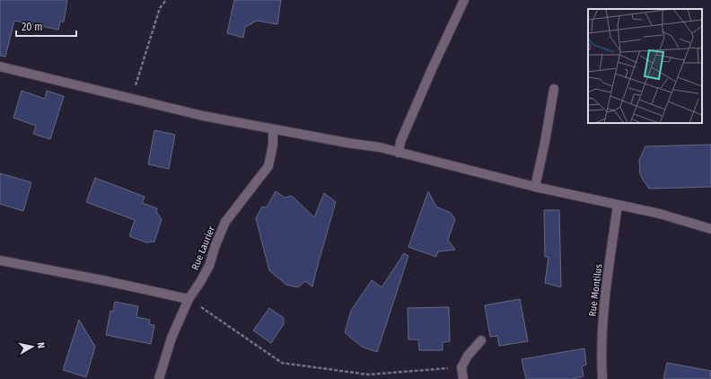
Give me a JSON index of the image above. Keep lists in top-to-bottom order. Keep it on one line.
{"streets":{"street":["Rue Laurier","Rue Montilus"]},"scale_bar":"20 m","north":"right"}
